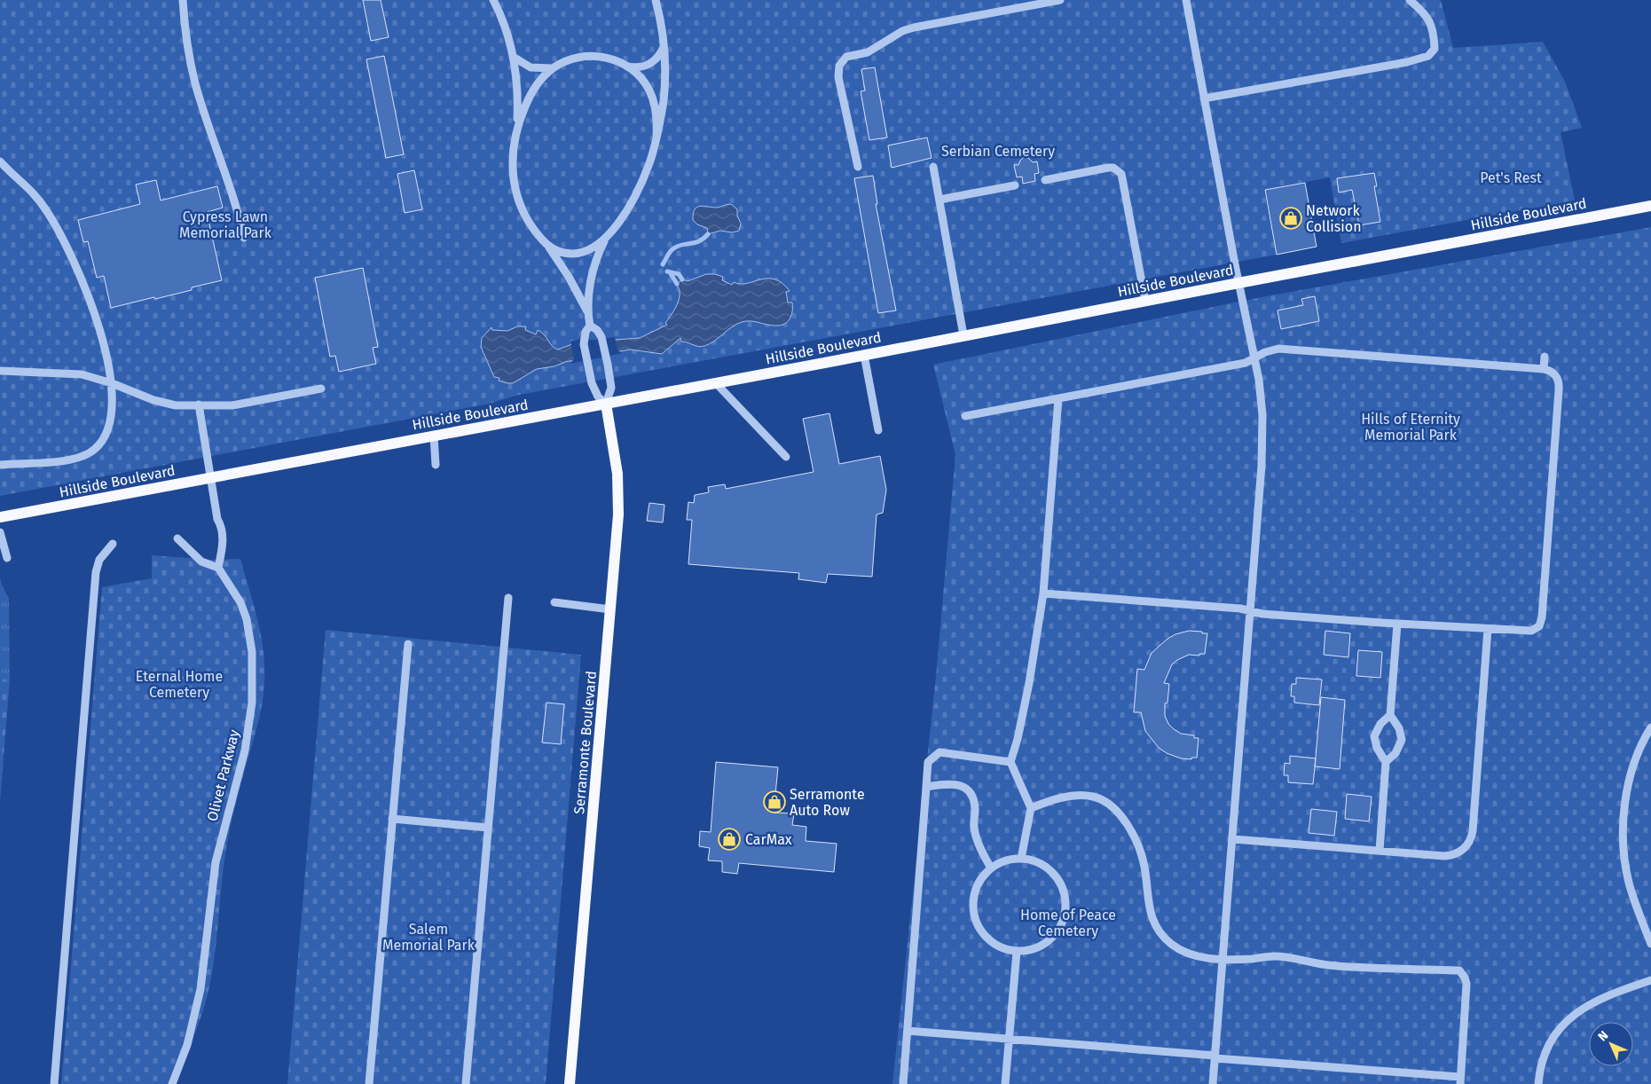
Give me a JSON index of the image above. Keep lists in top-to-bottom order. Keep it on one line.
{"streets":{"main road":["Hillside Boulevard","Serramonte Boulevard"],"street":["Olivet Parkway"]},"crossings":[["Hillside Boulevard","Serramonte Boulevard"]],"parks":["Serbian Cemetery","Pet's Rest","Cypress Lawn Memorial Park","Hills of Eternity Memorial Park","Eternal Home Cemetery","Home of Peace Cemetery","Salem Memorial Park"],"places":{"shop":["Network Collision","Serramonte Auto Row","CarMax"]},"north":"top left"}
